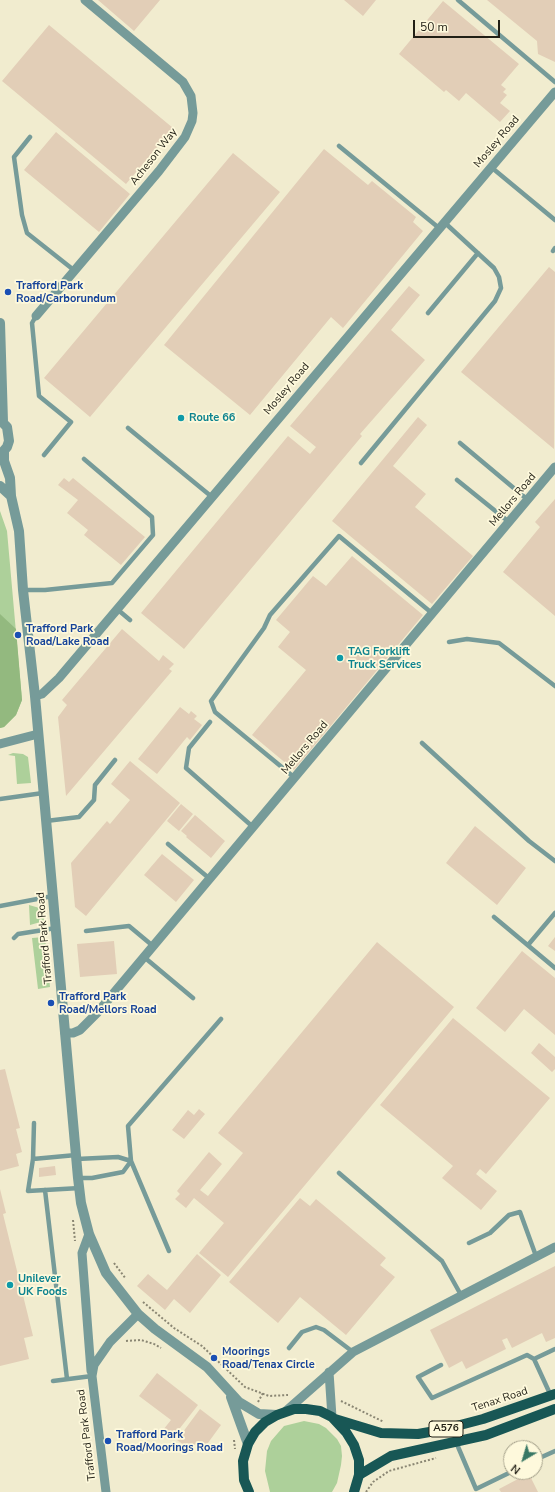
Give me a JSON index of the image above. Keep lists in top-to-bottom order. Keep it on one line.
{"streets":{"main road":["Tenax Road","A576"],"street":["Mosley Road","Acheson Way","Mellors Road","Trafford Park Road"]},"crossings":[["Mosley Road","Trafford Park Road"],["Mellors Road","Trafford Park Road"],["Tenax Road","A576"]],"places":["Trafford Park Road/Carborundum","Route 66","Trafford Park Road/Lake Road","TAG Forklift Truck Services","Trafford Park Road/Mellors Road","Unilever UK Foods","Moorings Road/Tenax Circle","Trafford Park Road/Moorings Road"],"scale_bar":"50 m","north":"bottom left"}
